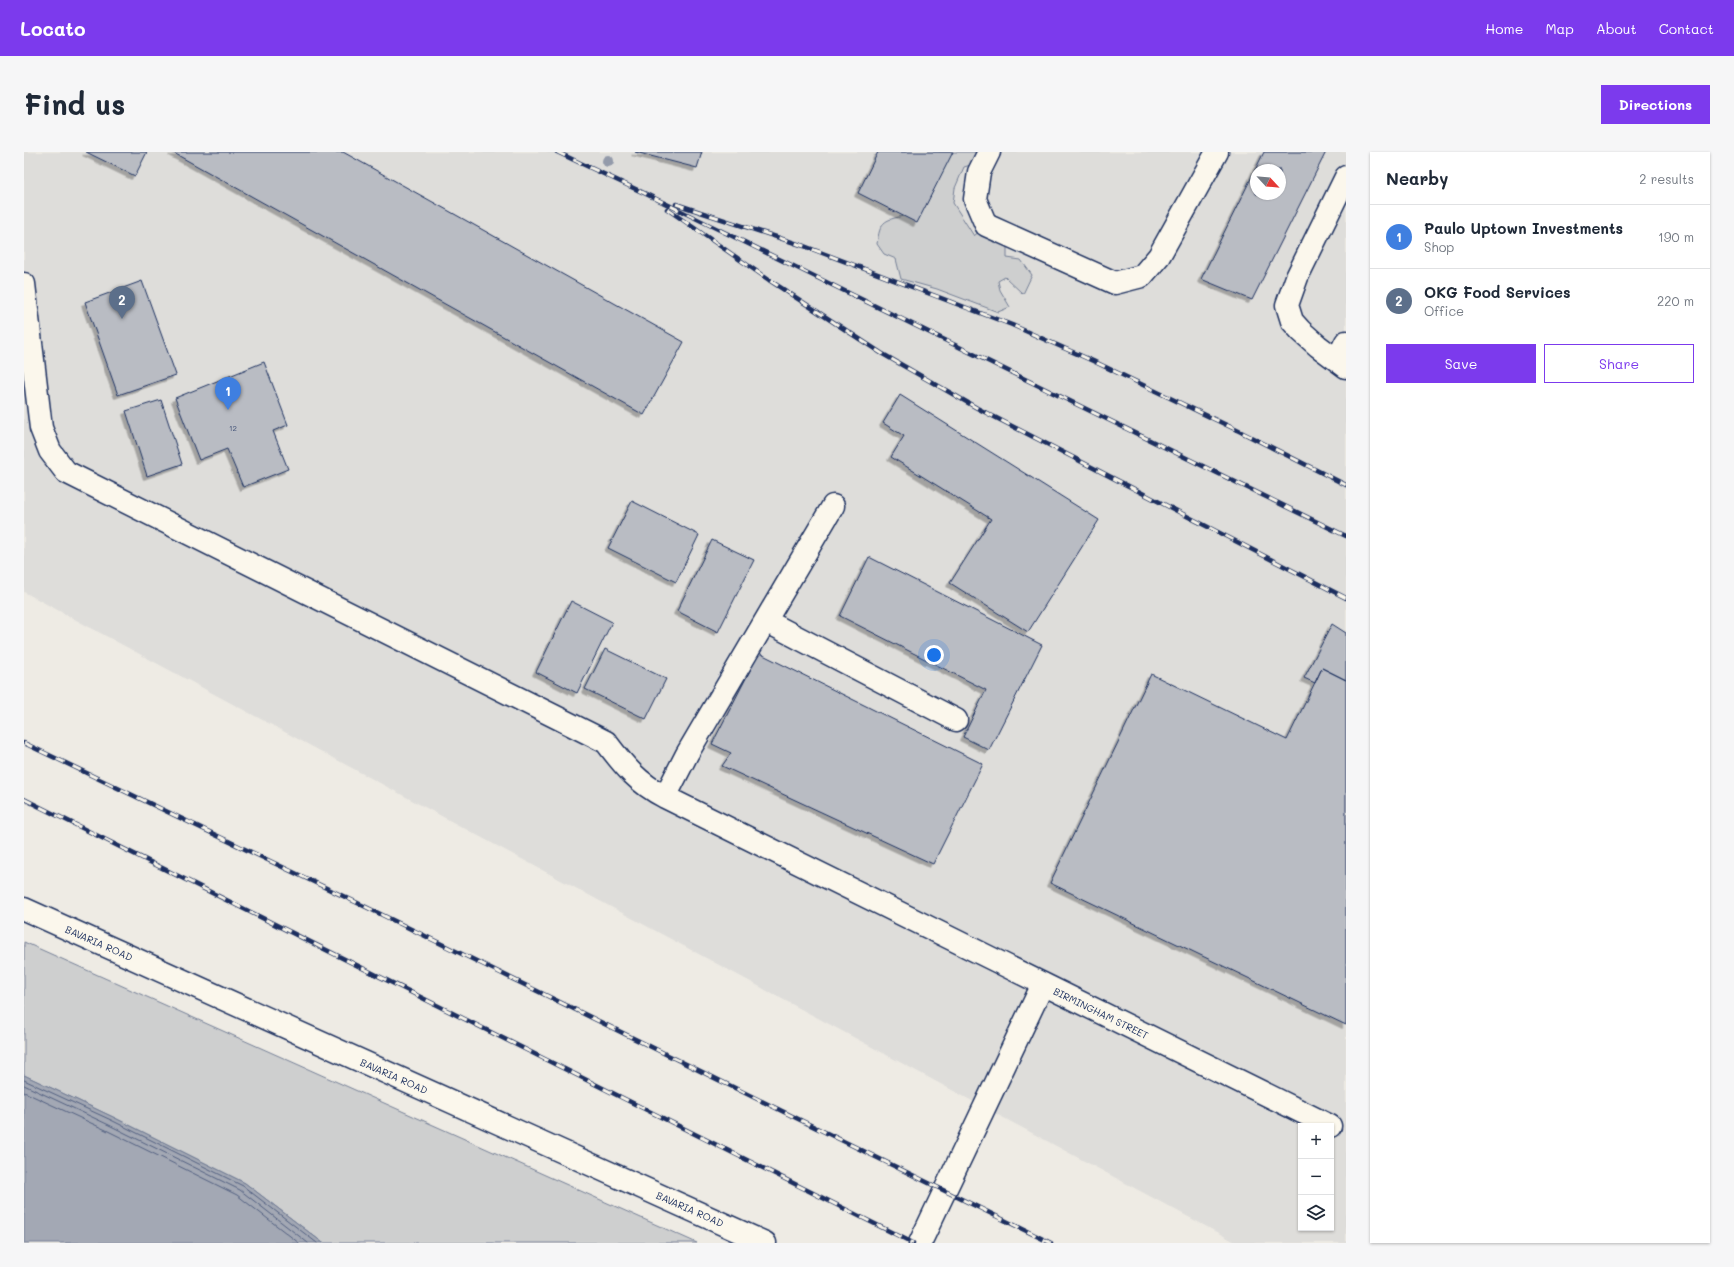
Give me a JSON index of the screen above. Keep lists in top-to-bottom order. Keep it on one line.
{"streets":{"street":["BAVARIA ROAD","BIRMINGHAM STREET"]},"house_numbers":["12"],"north":"bottom right","page":{"header":"Locato","nav":["Home","Map","About","Contact"],"buttons":["Directions",["Save","Share"]],"title":"Find us","heading":["Nearby","2 results"],"list":[{"mark":"1","name":"Paulo Uptown Investments","note":"Shop","value":"190 m"},{"mark":"2","name":"OKG Food Services","note":"Office","value":"220 m"}],"pins":["2","1"],"map_buttons":["+","−"]}}
